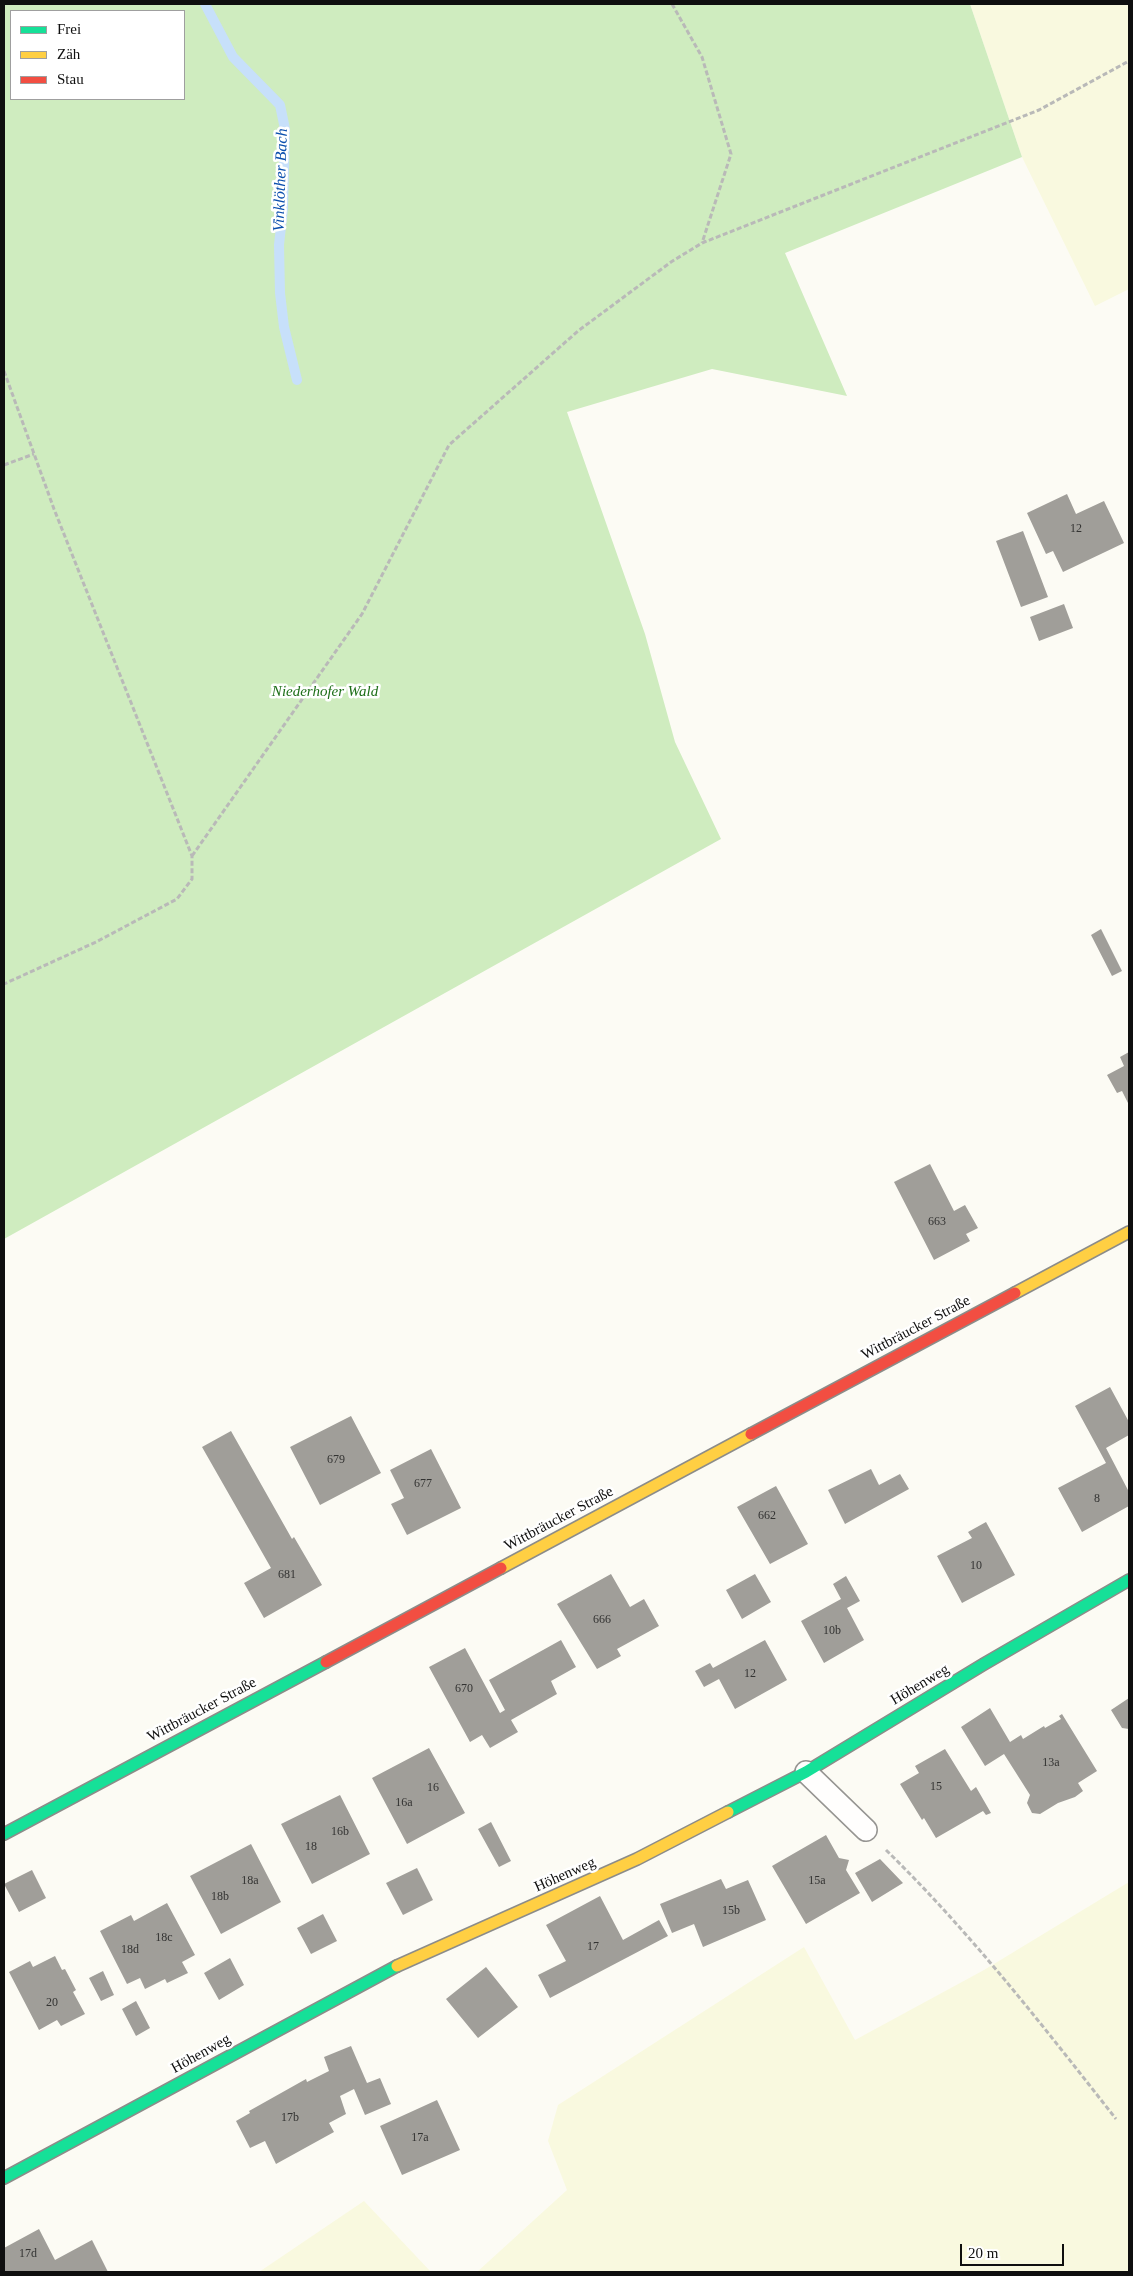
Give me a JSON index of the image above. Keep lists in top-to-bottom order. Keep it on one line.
{"streets":{"main road":["Wittbräucker Straße","Höhenweg"]},"water":["Vinklöther Bach"],"parks":["Niederhofer Wald"],"house_numbers":["12","663","679","677","8","662","10","681","666","10b","12","670","13a","15","16","16a","16b","18","18a","15a","18b","15b","18c","17","18d","20","17b","17a","17d"],"legend":["Frei","Zäh","Stau"],"scale_bar":"20 m"}
